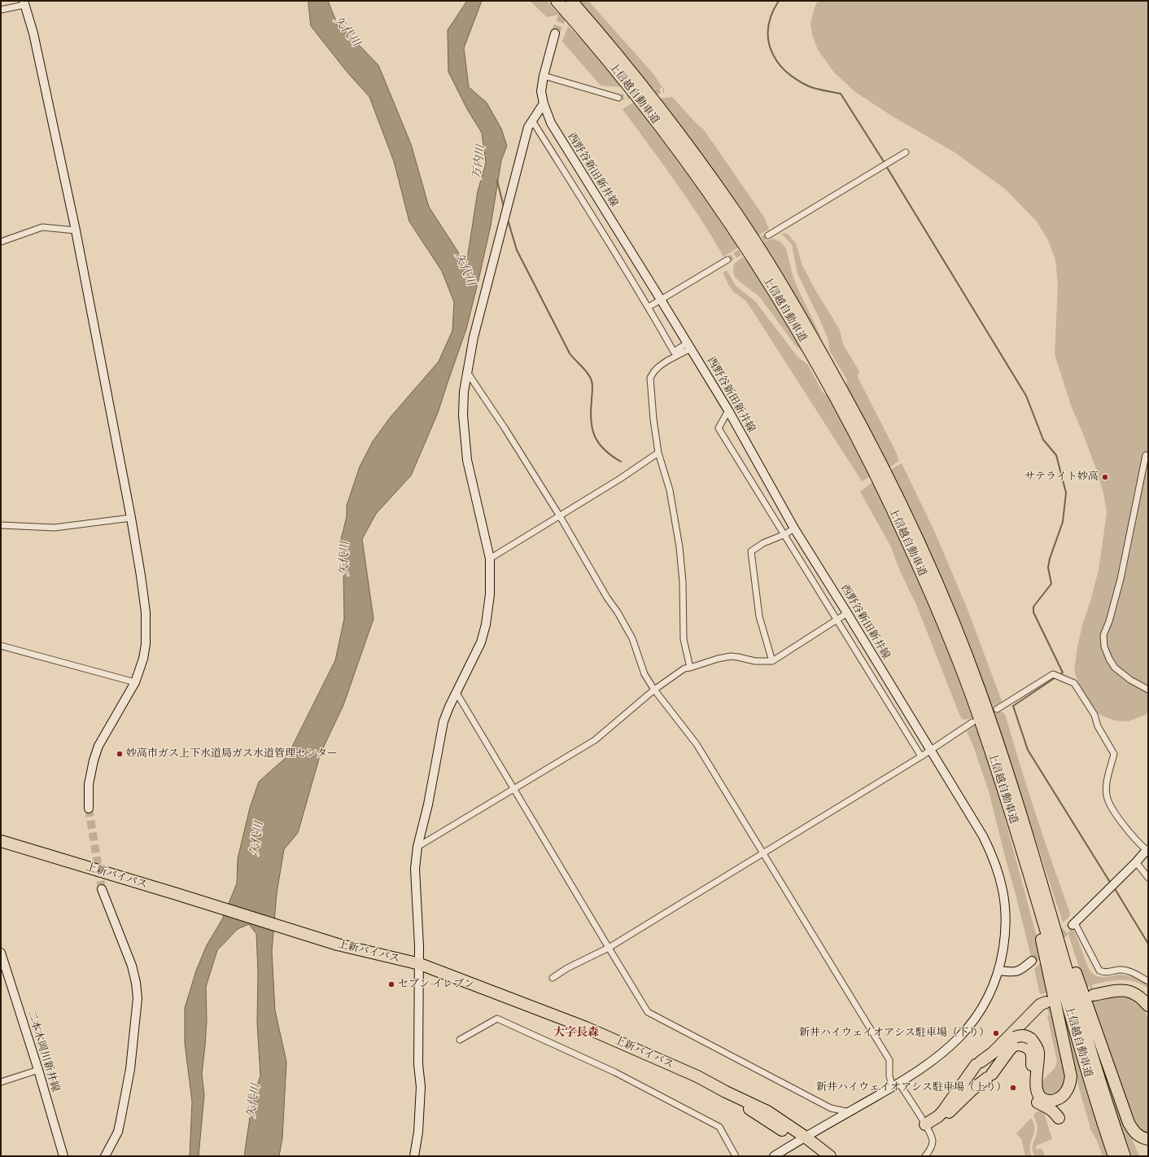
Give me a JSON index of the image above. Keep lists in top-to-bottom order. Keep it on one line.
{"streets":{"highway":["上信越自動車道","上新バイパス"],"street":["西野谷新田新井線","二本木岡川新井線"]},"crossings":[["西野谷新田新井線","上新バイパス"]],"districts":["大字長森"],"water":["矢代川","万内川"],"places":["サテライト妙高","妙高市ガス上下水道局ガス水道管理センター","セブン-イレブン","新井ハイウェイオアシス駐車場（下り）","新井ハイウェイオアシス駐車場（上り）"]}
